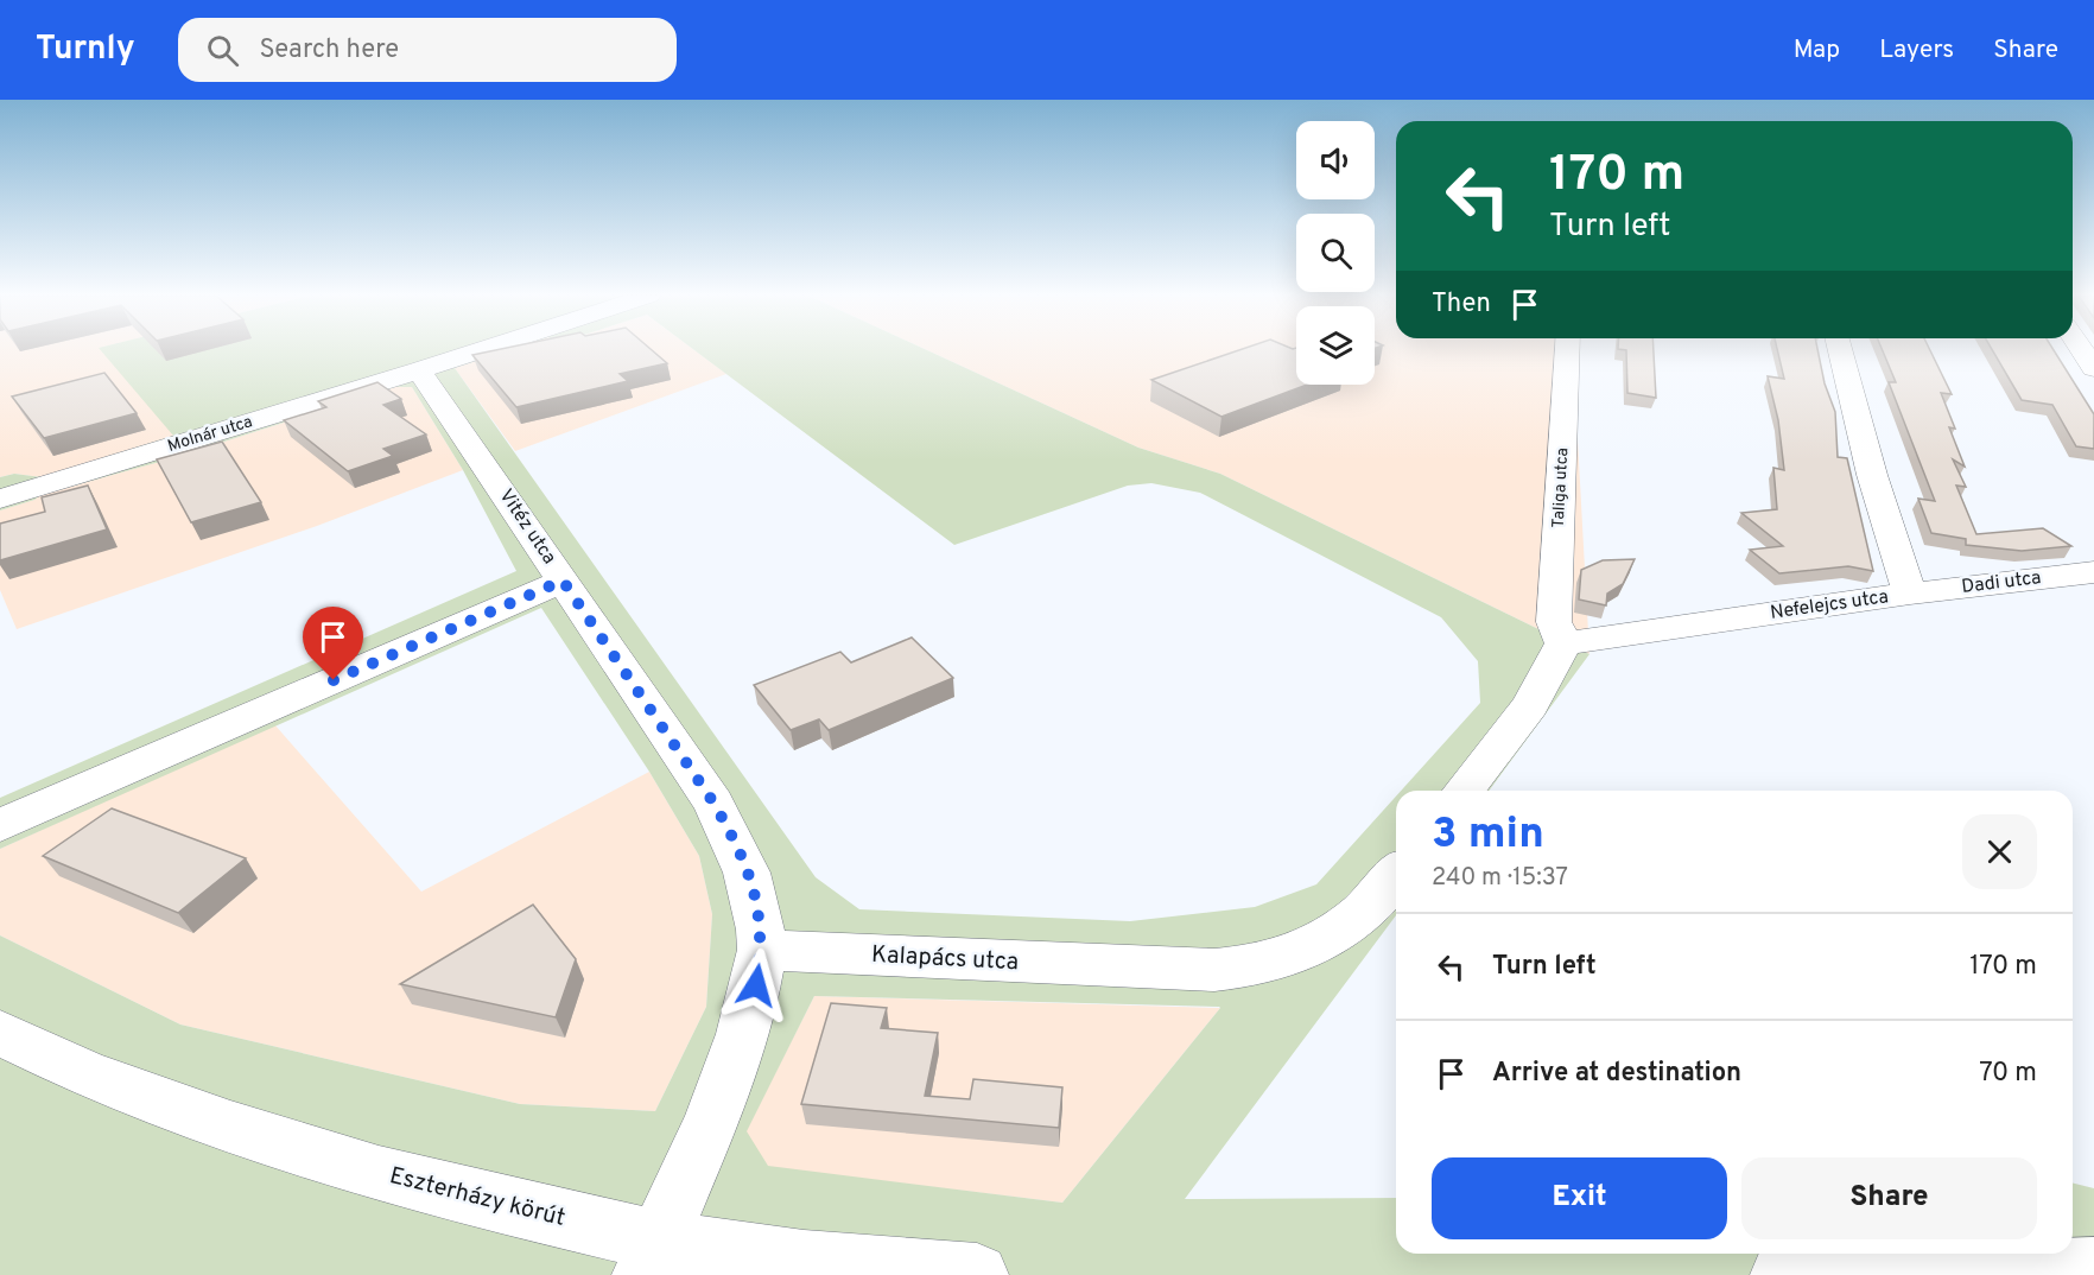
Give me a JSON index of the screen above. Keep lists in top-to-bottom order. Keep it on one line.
{"streets":{"street":["Molnár utca","Taliga utca","Vitéz utca","Dadi utca","Nefelejcs utca","Kalapács utca","Eszterházy körút"]},"crossings":[["Molnár utca","Vitéz utca"],["Taliga utca","Nefelejcs utca"],["Vitéz utca","Kalapács utca"],["Dadi utca","Nefelejcs utca"]],"page":{"header":"Turnly","search":"Search here","nav":["Map","Layers","Share"],"turn":["170 m","Turn left"],"then":"Then","heading":["3 min","240 m · 15:37"],"list":[{"name":"Turn left","value":"170 m"},{"name":"Arrive at destination","value":"70 m"}],"buttons":["Exit","Share"]}}
